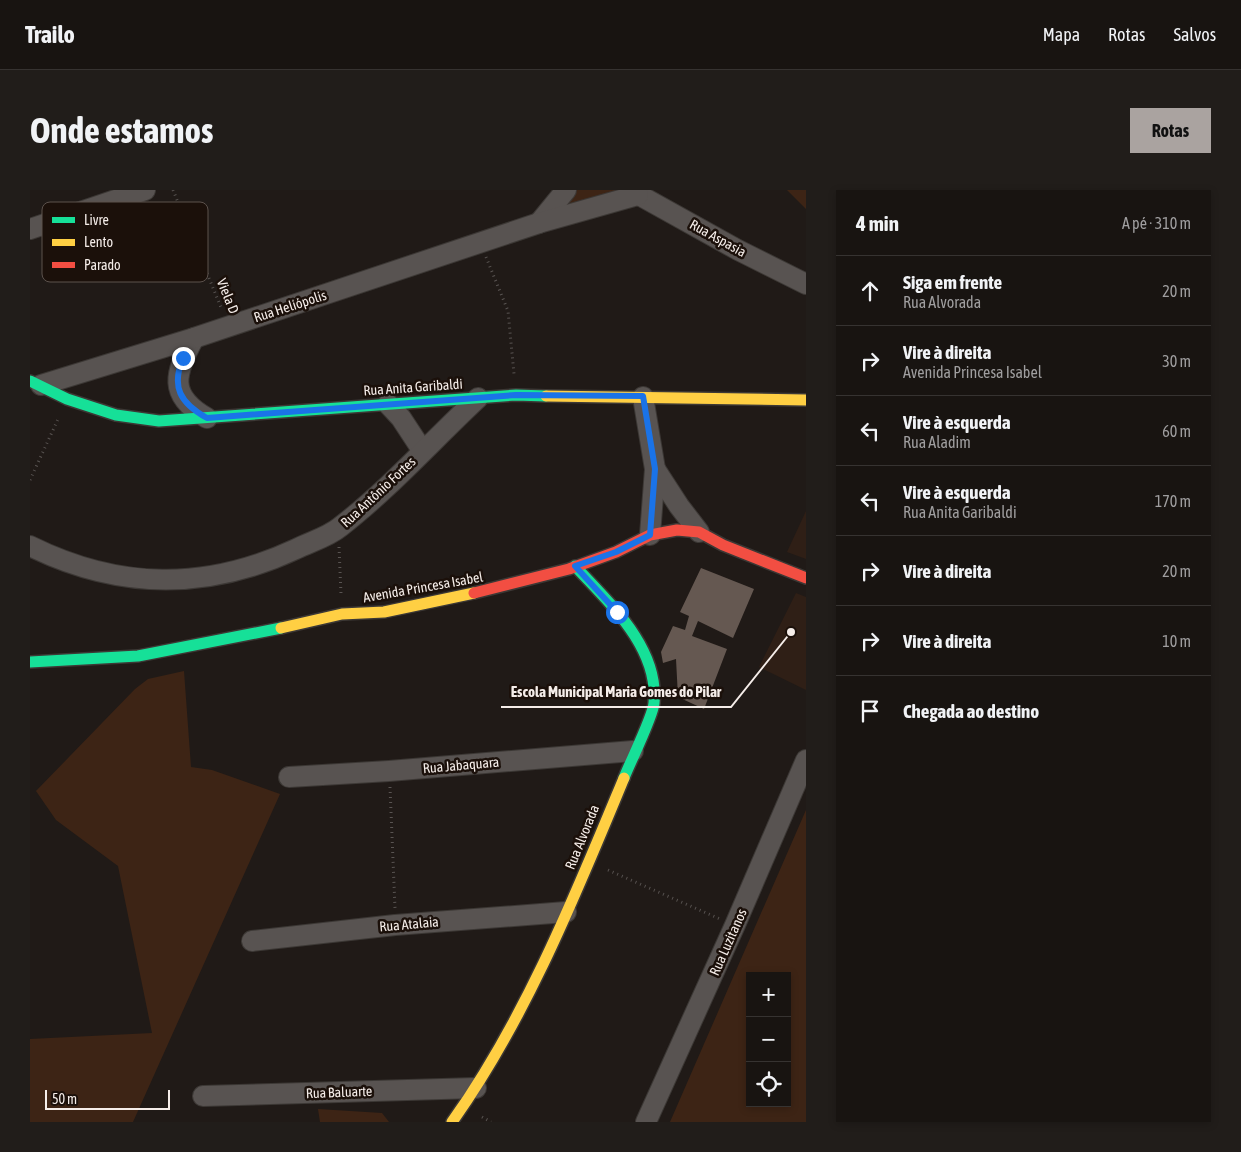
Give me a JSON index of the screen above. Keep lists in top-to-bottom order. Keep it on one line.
{"streets":{"street":["Rua Aspasia","Rua Heliópolis","Rua Anita Garibaldi","Rua Antônio Fortes","Avenida Princesa Isabel","Rua Jabaquara","Rua Alvorada","Rua Atalaia","Rua Luzitanos","Rua Baluarte"],"path":["Viela D"]},"crossings":[["Rua Aspasia","Rua Heliópolis"],["Viela D","Rua Heliópolis"],["Rua Heliópolis","Rua Anita Garibaldi"],["Rua Anita Garibaldi","Rua Antônio Fortes"],["Avenida Princesa Isabel","Rua Alvorada"],["Rua Jabaquara","Rua Alvorada"],["Rua Alvorada","Rua Atalaia"],["Rua Alvorada","Rua Baluarte"]],"places":["Escola Municipal Maria Gomes do Pilar"],"legend":["Livre","Lento","Parado"],"scale_bar":"50 m","page":{"header":"Trailo","nav":["Mapa","Rotas","Salvos"],"buttons":"Rotas","title":"Onde estamos","heading":["4 min","A pé · 310 m"],"list":[["Siga em frente","Rua Alvorada","20 m"],["Vire à direita","Avenida Princesa Isabel","30 m"],["Vire à esquerda","Rua Aladim","60 m"],["Vire à esquerda","Rua Anita Garibaldi","170 m"],["Vire à direita","20 m"],["Vire à direita","10 m"],"Chegada ao destino"],"map_buttons":["+","−"],"scale":"50 m"}}
